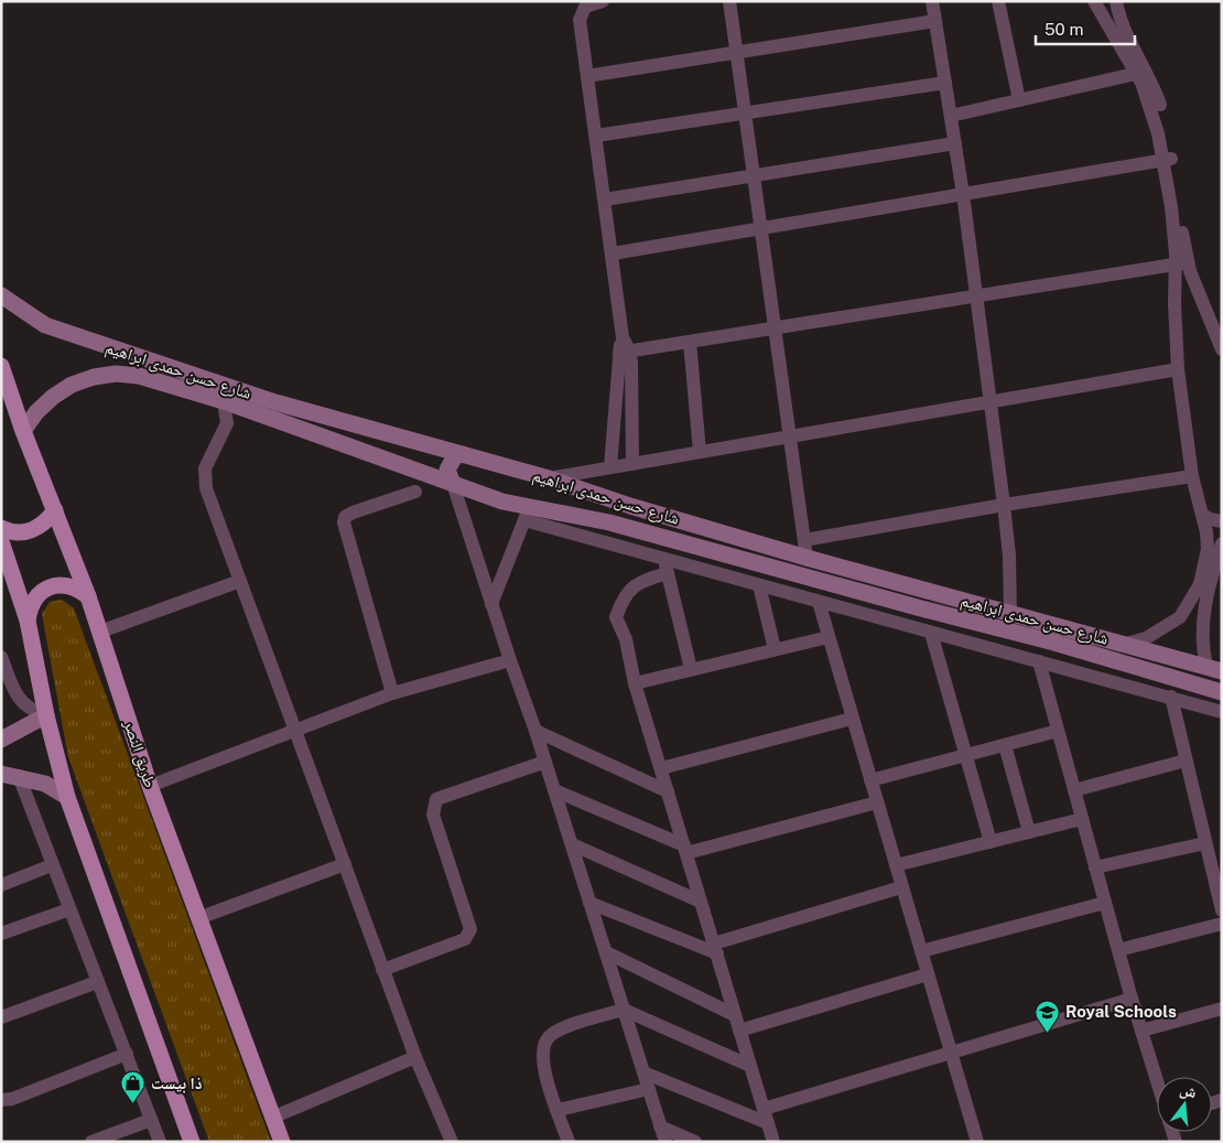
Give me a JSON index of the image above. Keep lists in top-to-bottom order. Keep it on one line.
{"streets":{"main road":["شارع حسن حمدى ابراهيم","طريق النصر"]},"crossings":[["شارع حسن حمدى ابراهيم","طريق النصر"]],"places":{"school or university":["Royal Schools"],"shop":["ذا بيست"]},"scale_bar":"50 m","north":"top"}
